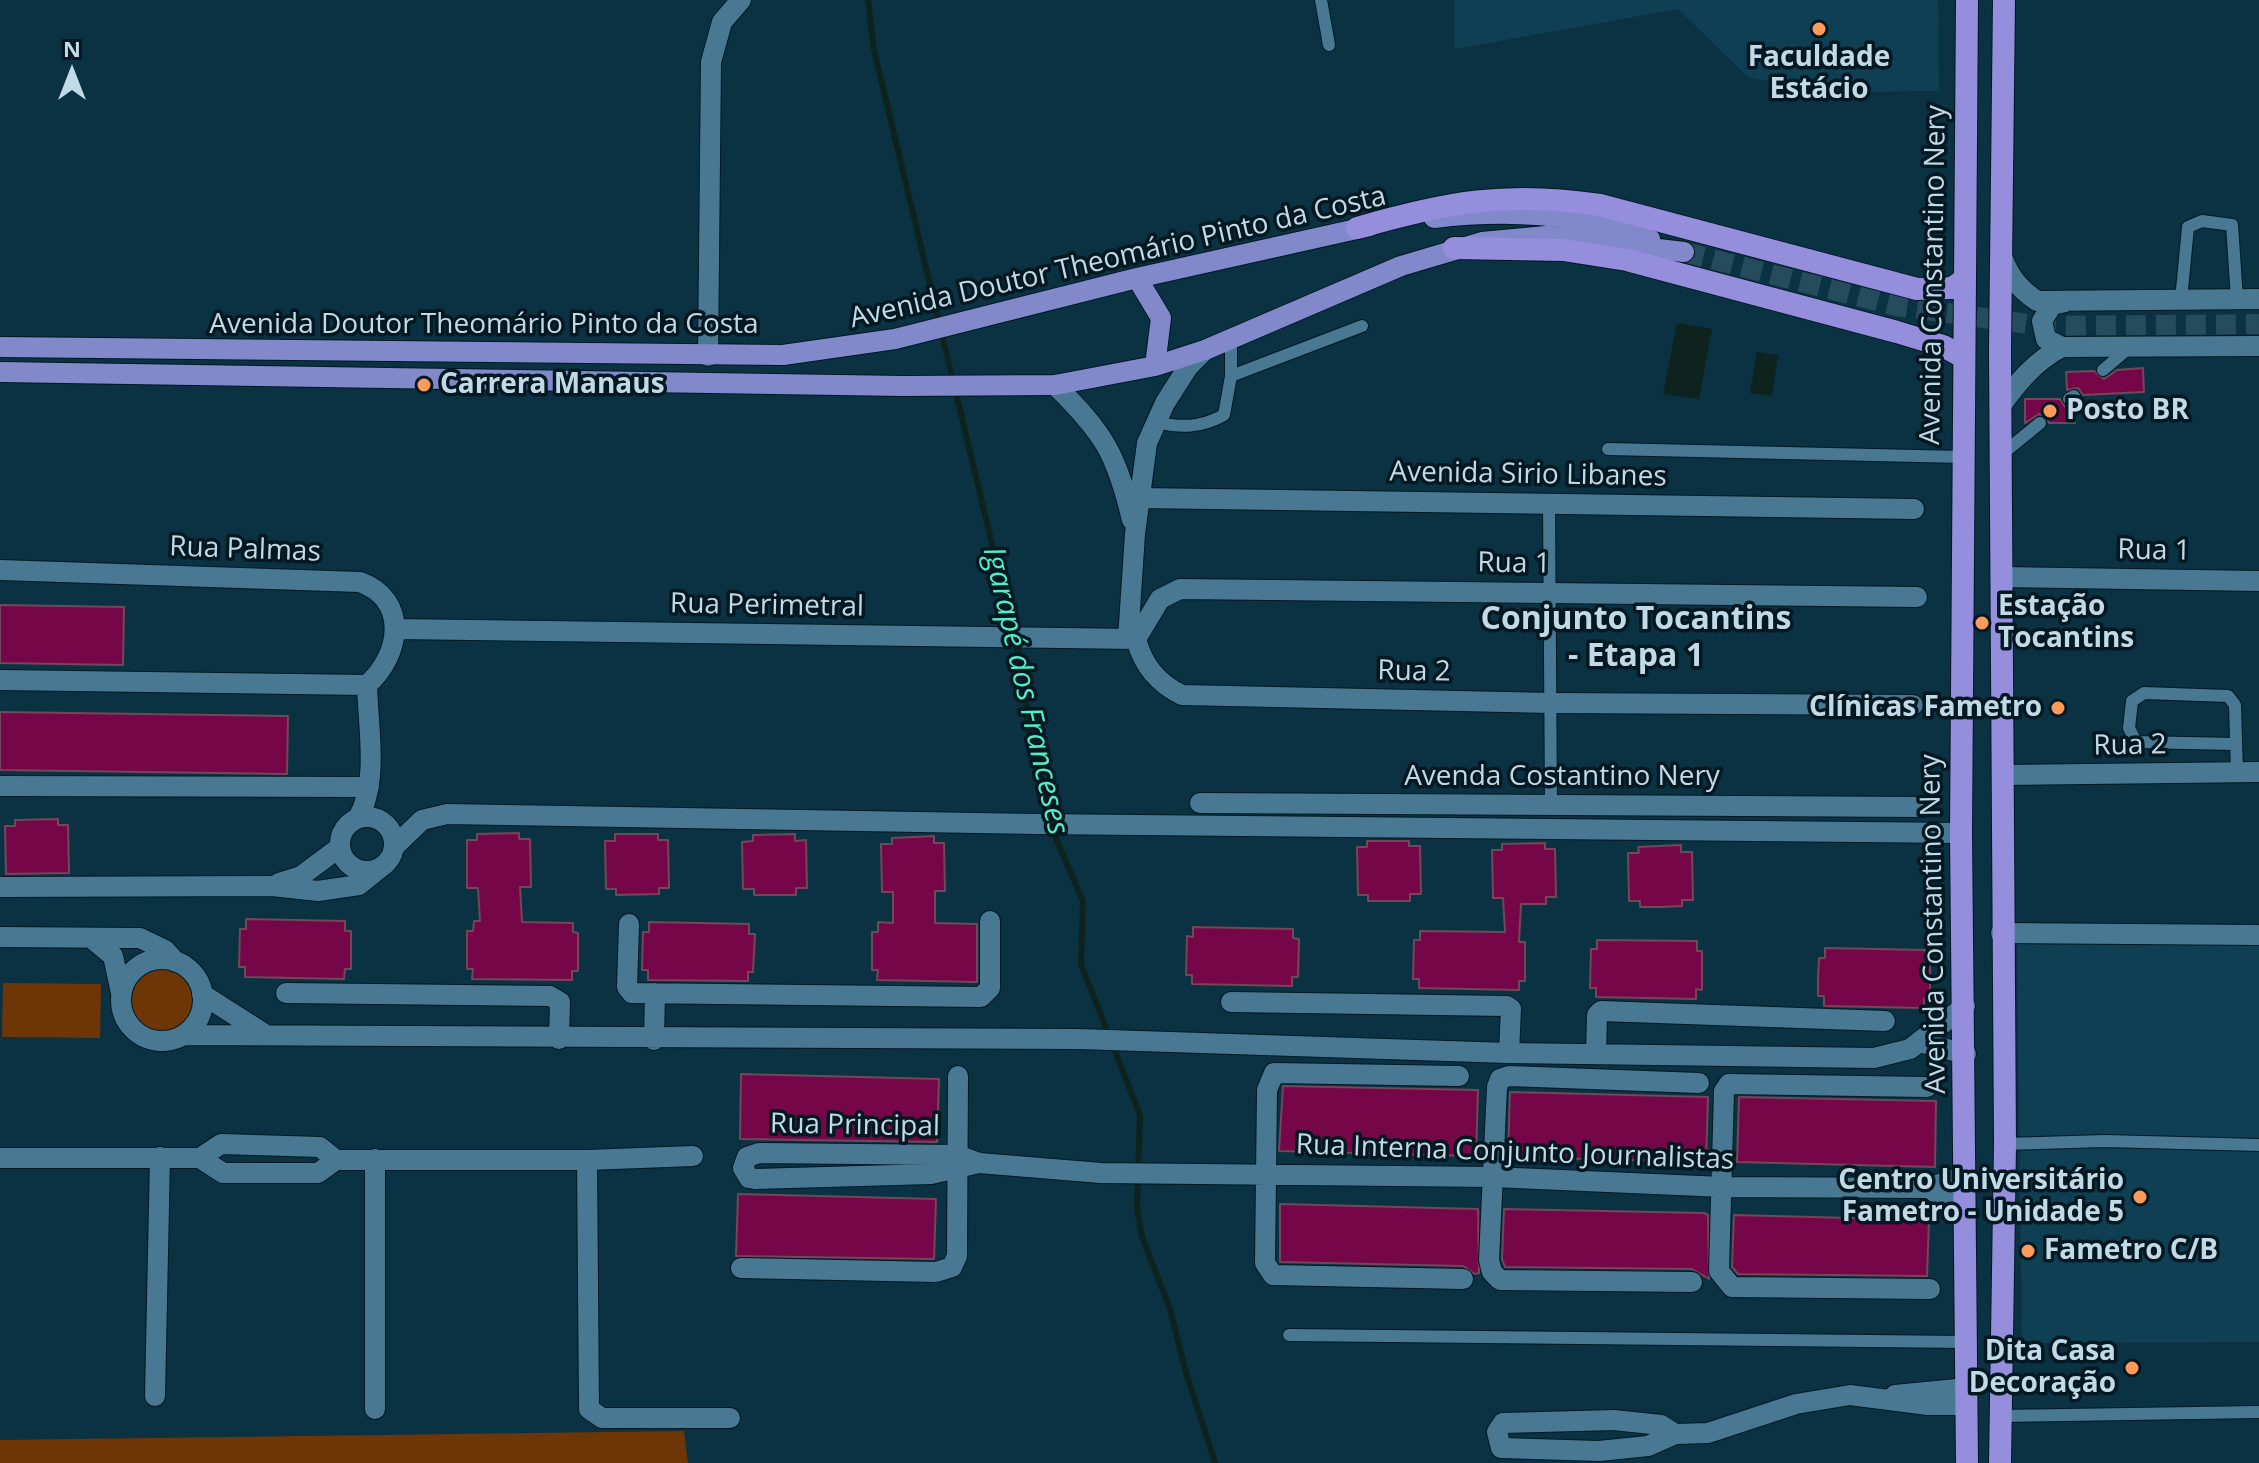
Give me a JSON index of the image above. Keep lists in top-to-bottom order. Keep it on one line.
{"streets":{"highway":["Avenida Constantino Nery"],"main road":["Avenida Doutor Theomário Pinto da Costa"],"street":["Avenida Sirio Libanes","Rua Palmas","Rua 1","Rua Perimetral","Rua 2","Avenda Costantino Nery","Rua Principal","Rua Interna Conjunto Journalistas"]},"crossings":[["Avenida Constantino Nery","Rua Interna Conjunto Journalistas"],["Rua Palmas","Rua Perimetral"],["Rua 1","Rua Perimetral"],["Rua 1","Rua 2"],["Rua Perimetral","Rua 2"],["Rua Principal","Rua Interna Conjunto Journalistas"]],"districts":["Conjunto Tocantins - Etapa 1"],"water":["Igarapé dos Franceses"],"places":["Faculdade Estácio","Carrera Manaus","Posto BR","Estação Tocantins","Clínicas Fametro","Centro Universitário Fametro - Unidade 5","Fametro C/B","Dita Casa Decoração"],"north":"top"}
